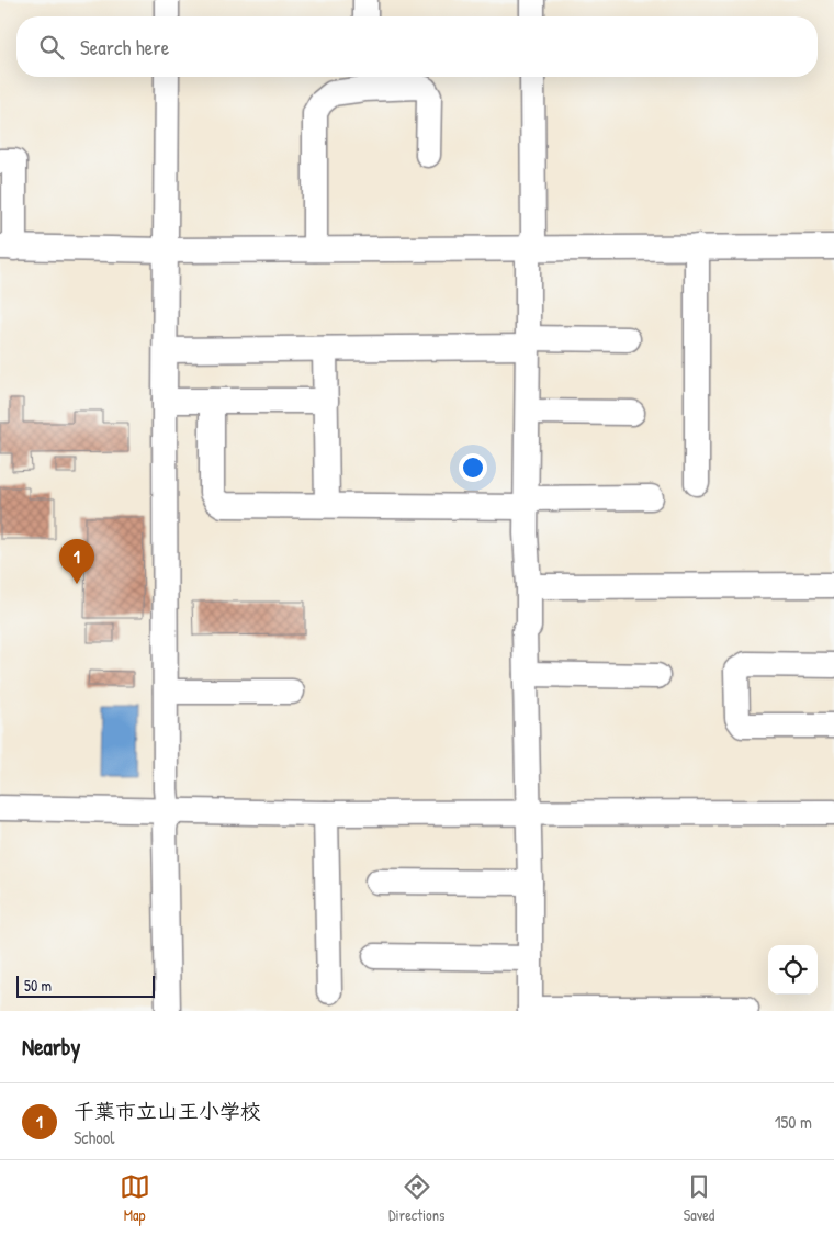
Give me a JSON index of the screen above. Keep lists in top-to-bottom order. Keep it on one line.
{"scale_bar":"50 m","page":{"search":"Search here","pins":"1","scale":"50 m","heading":"Nearby","list":[{"mark":"1","name":"千葉市立山王小学校","note":"School","value":"150 m"}],"nav":["Map","Directions","Saved"]}}
